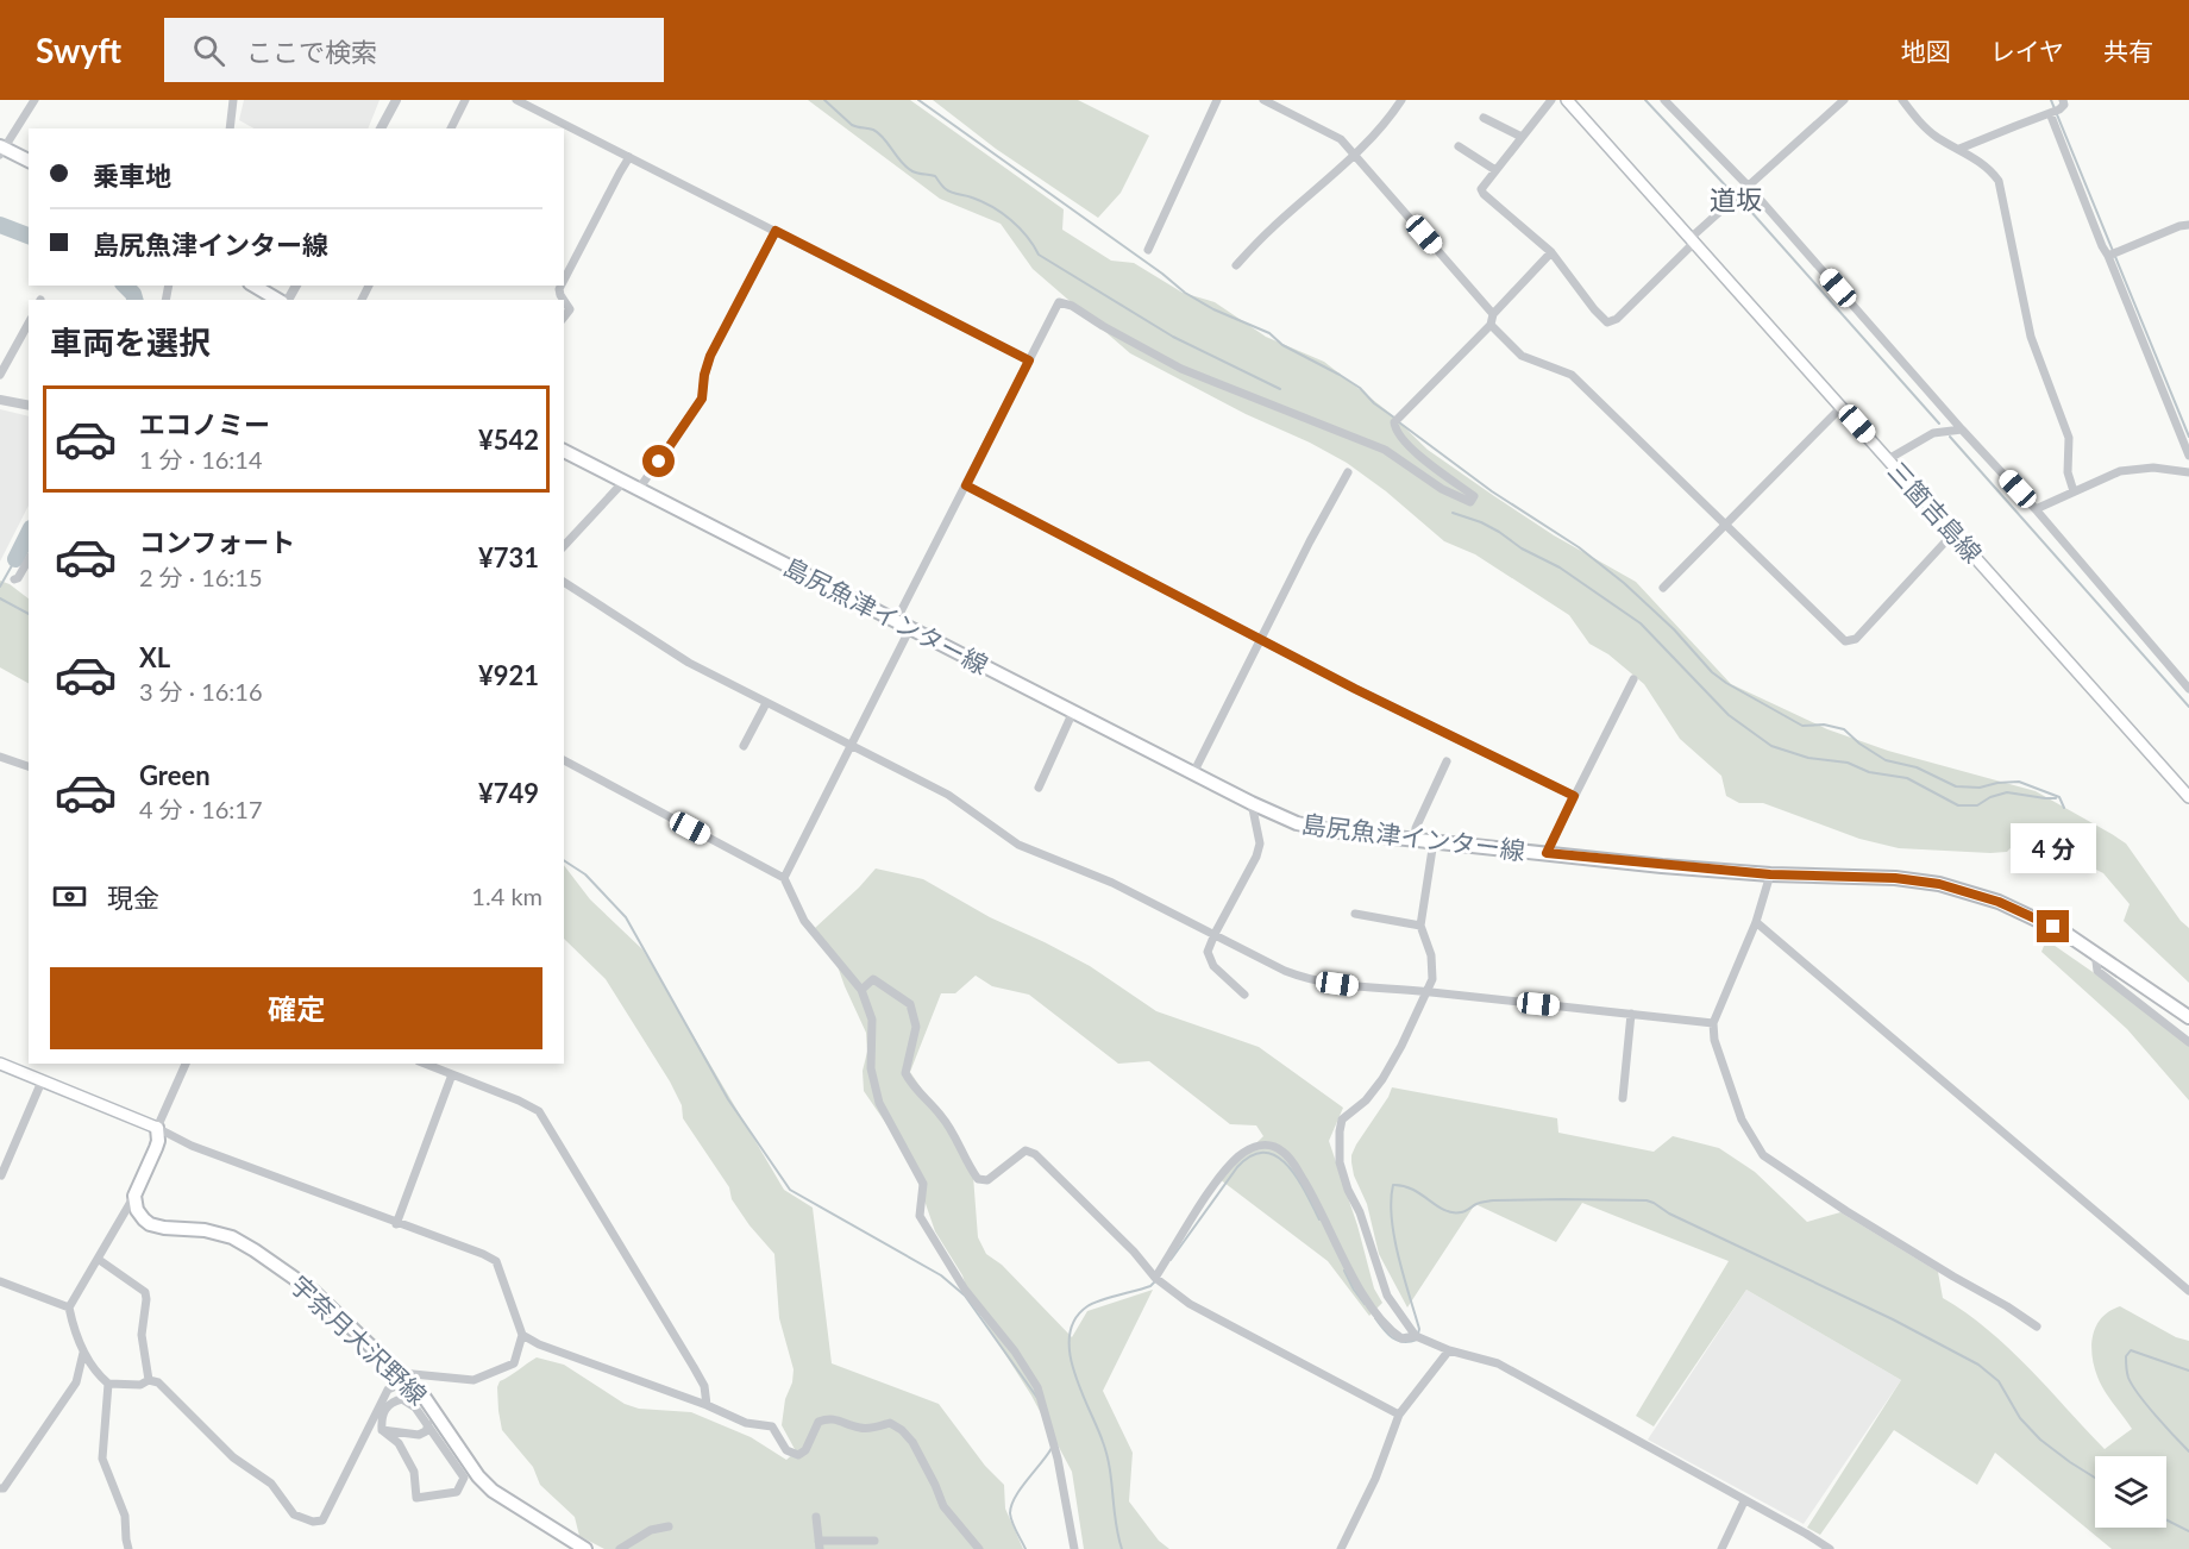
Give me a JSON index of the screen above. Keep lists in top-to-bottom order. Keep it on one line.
{"streets":{"main road":["三箇吉島線","島尻魚津インター線","宇奈月大沢野線"]},"districts":["道坂"],"page":{"header":"Swyft","search":"ここで検索","nav":["地図","レイヤ","共有"],"banner":["乗車地","島尻魚津インター線"],"heading":"車両を選択","list":[{"name":"エコノミー","note":"1 分 · 16:14","value":"¥542"},{"name":"コンフォート","note":"2 分 · 16:15","value":"¥731"},{"name":"XL","note":"3 分 · 16:16","value":"¥921"},{"name":"Green","note":"4 分 · 16:17","value":"¥749"}],"bubble":"4 分","pay":["現金","1.4 km"],"buttons":"確定"}}
